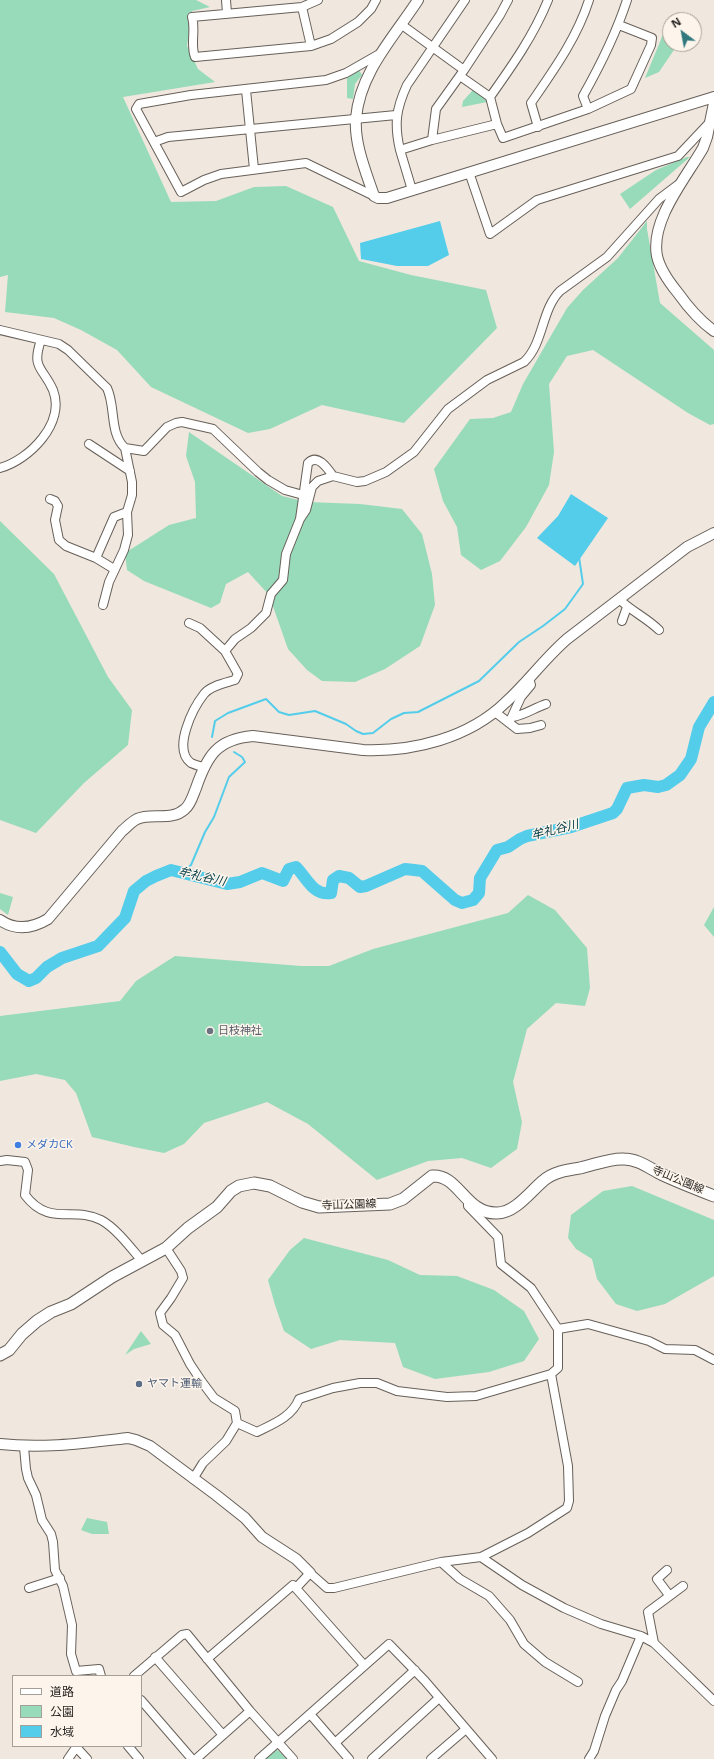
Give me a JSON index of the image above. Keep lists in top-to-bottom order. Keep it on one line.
{"streets":{"main road":["寺山公園線"]},"water":["牟礼谷川"],"places":["日枝神社","メダカCK","ヤマト運輸"],"legend":["道路","公園","水域"],"north":"top left"}
